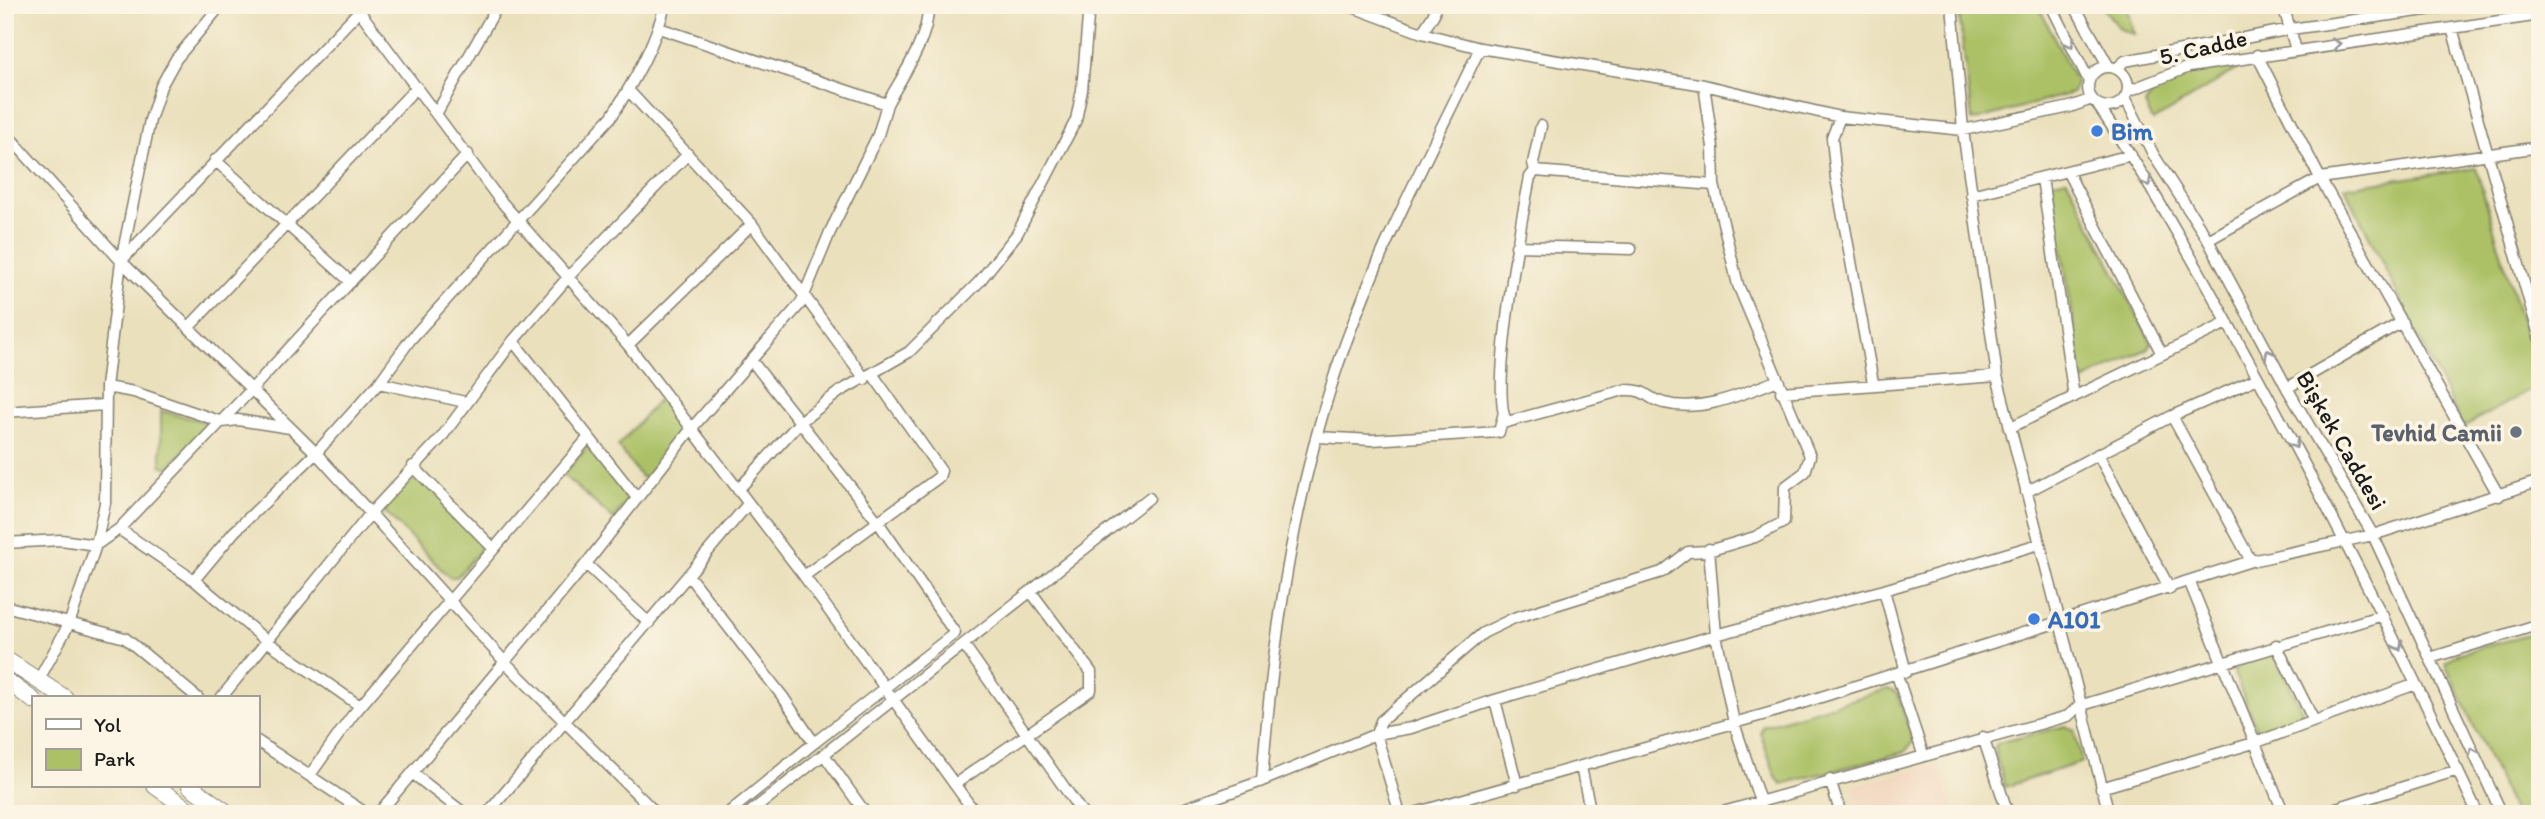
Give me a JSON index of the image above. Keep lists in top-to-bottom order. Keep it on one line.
{"streets":{"street":["5. Cadde","Bişkek Caddesi"]},"crossings":[["5. Cadde","Bişkek Caddesi"]],"places":["Bim","Tevhid Camii","A101"],"legend":["Yol","Park"]}
